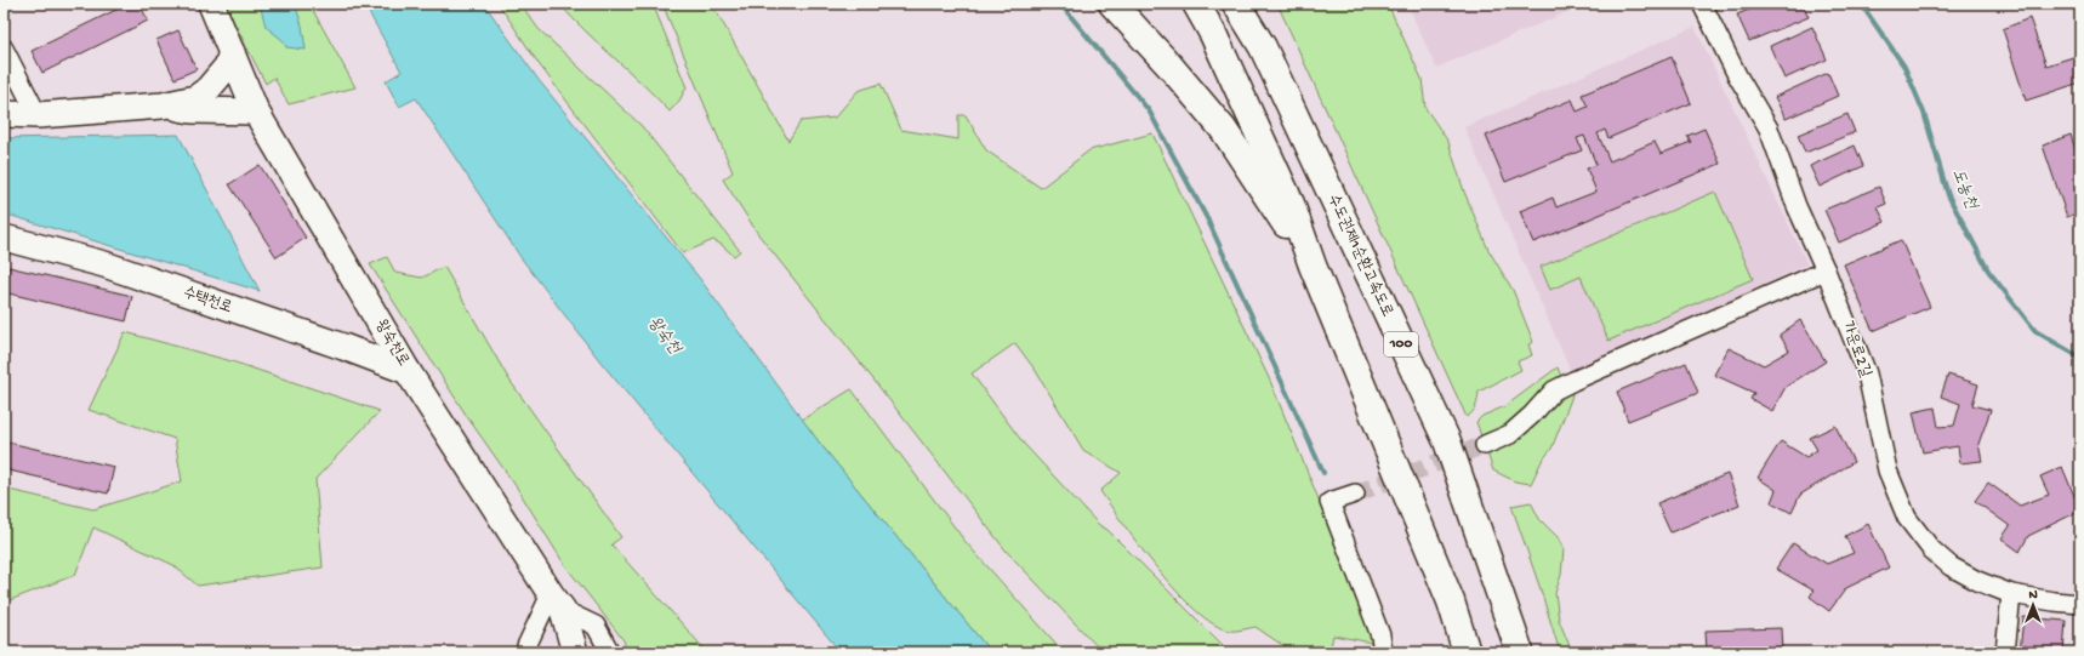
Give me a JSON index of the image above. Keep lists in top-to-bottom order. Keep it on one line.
{"streets":{"highway":["수도권제1순환고속도로","100"],"street":["수택천로","왕숙천로","가운로2길"]},"crossings":[["수택천로","왕숙천로"]],"water":["도농천","왕숙천"],"north":"top"}
